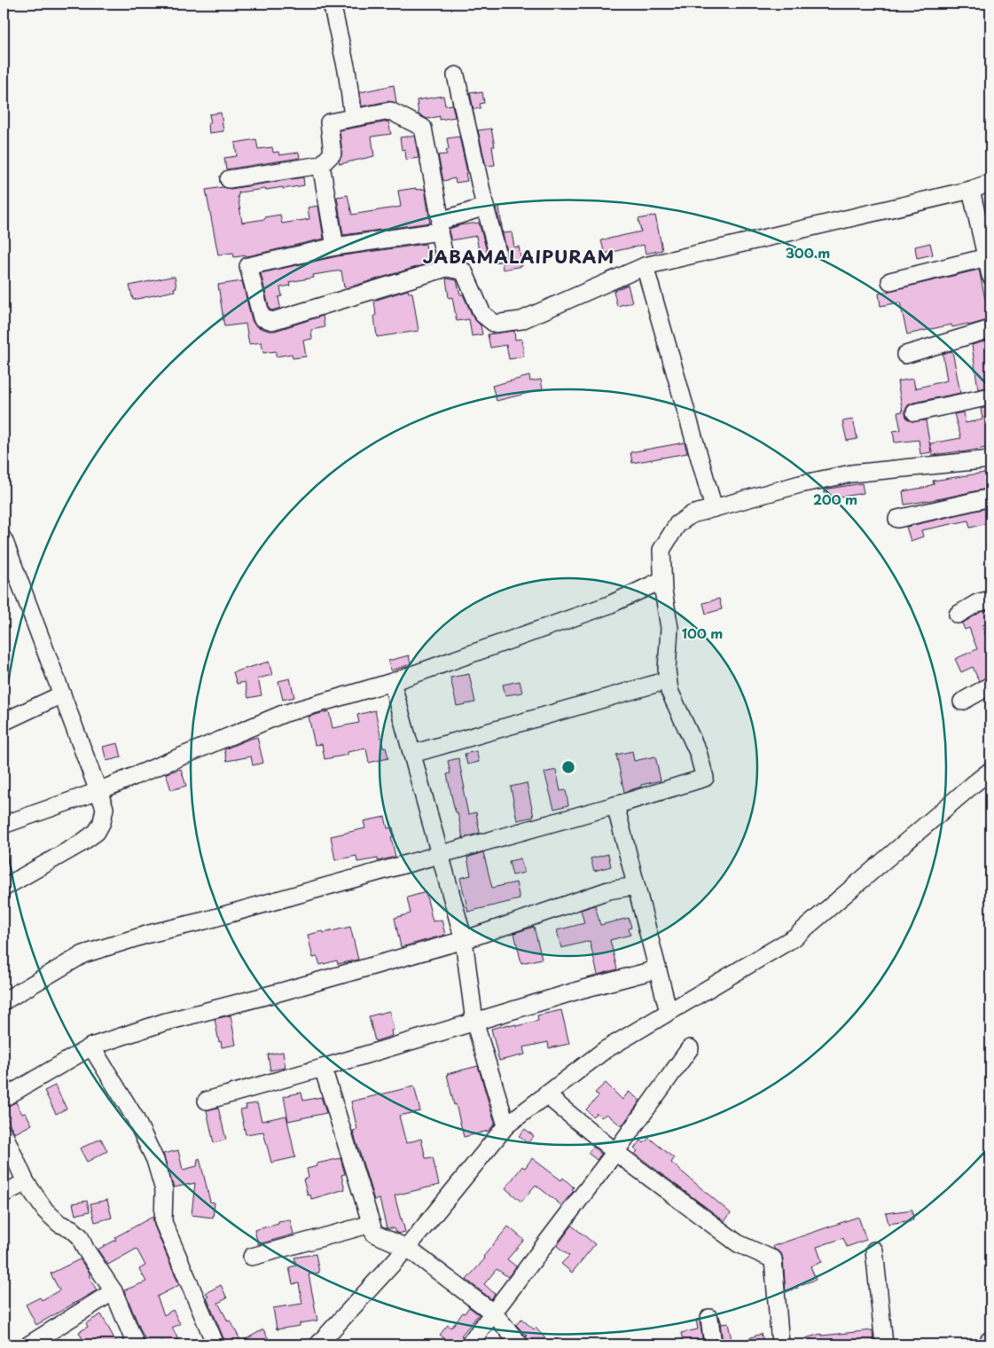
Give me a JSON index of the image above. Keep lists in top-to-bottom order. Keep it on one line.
{"districts":["JABAMALAIPURAM"],"rings":["300 m","200 m","100 m"]}
